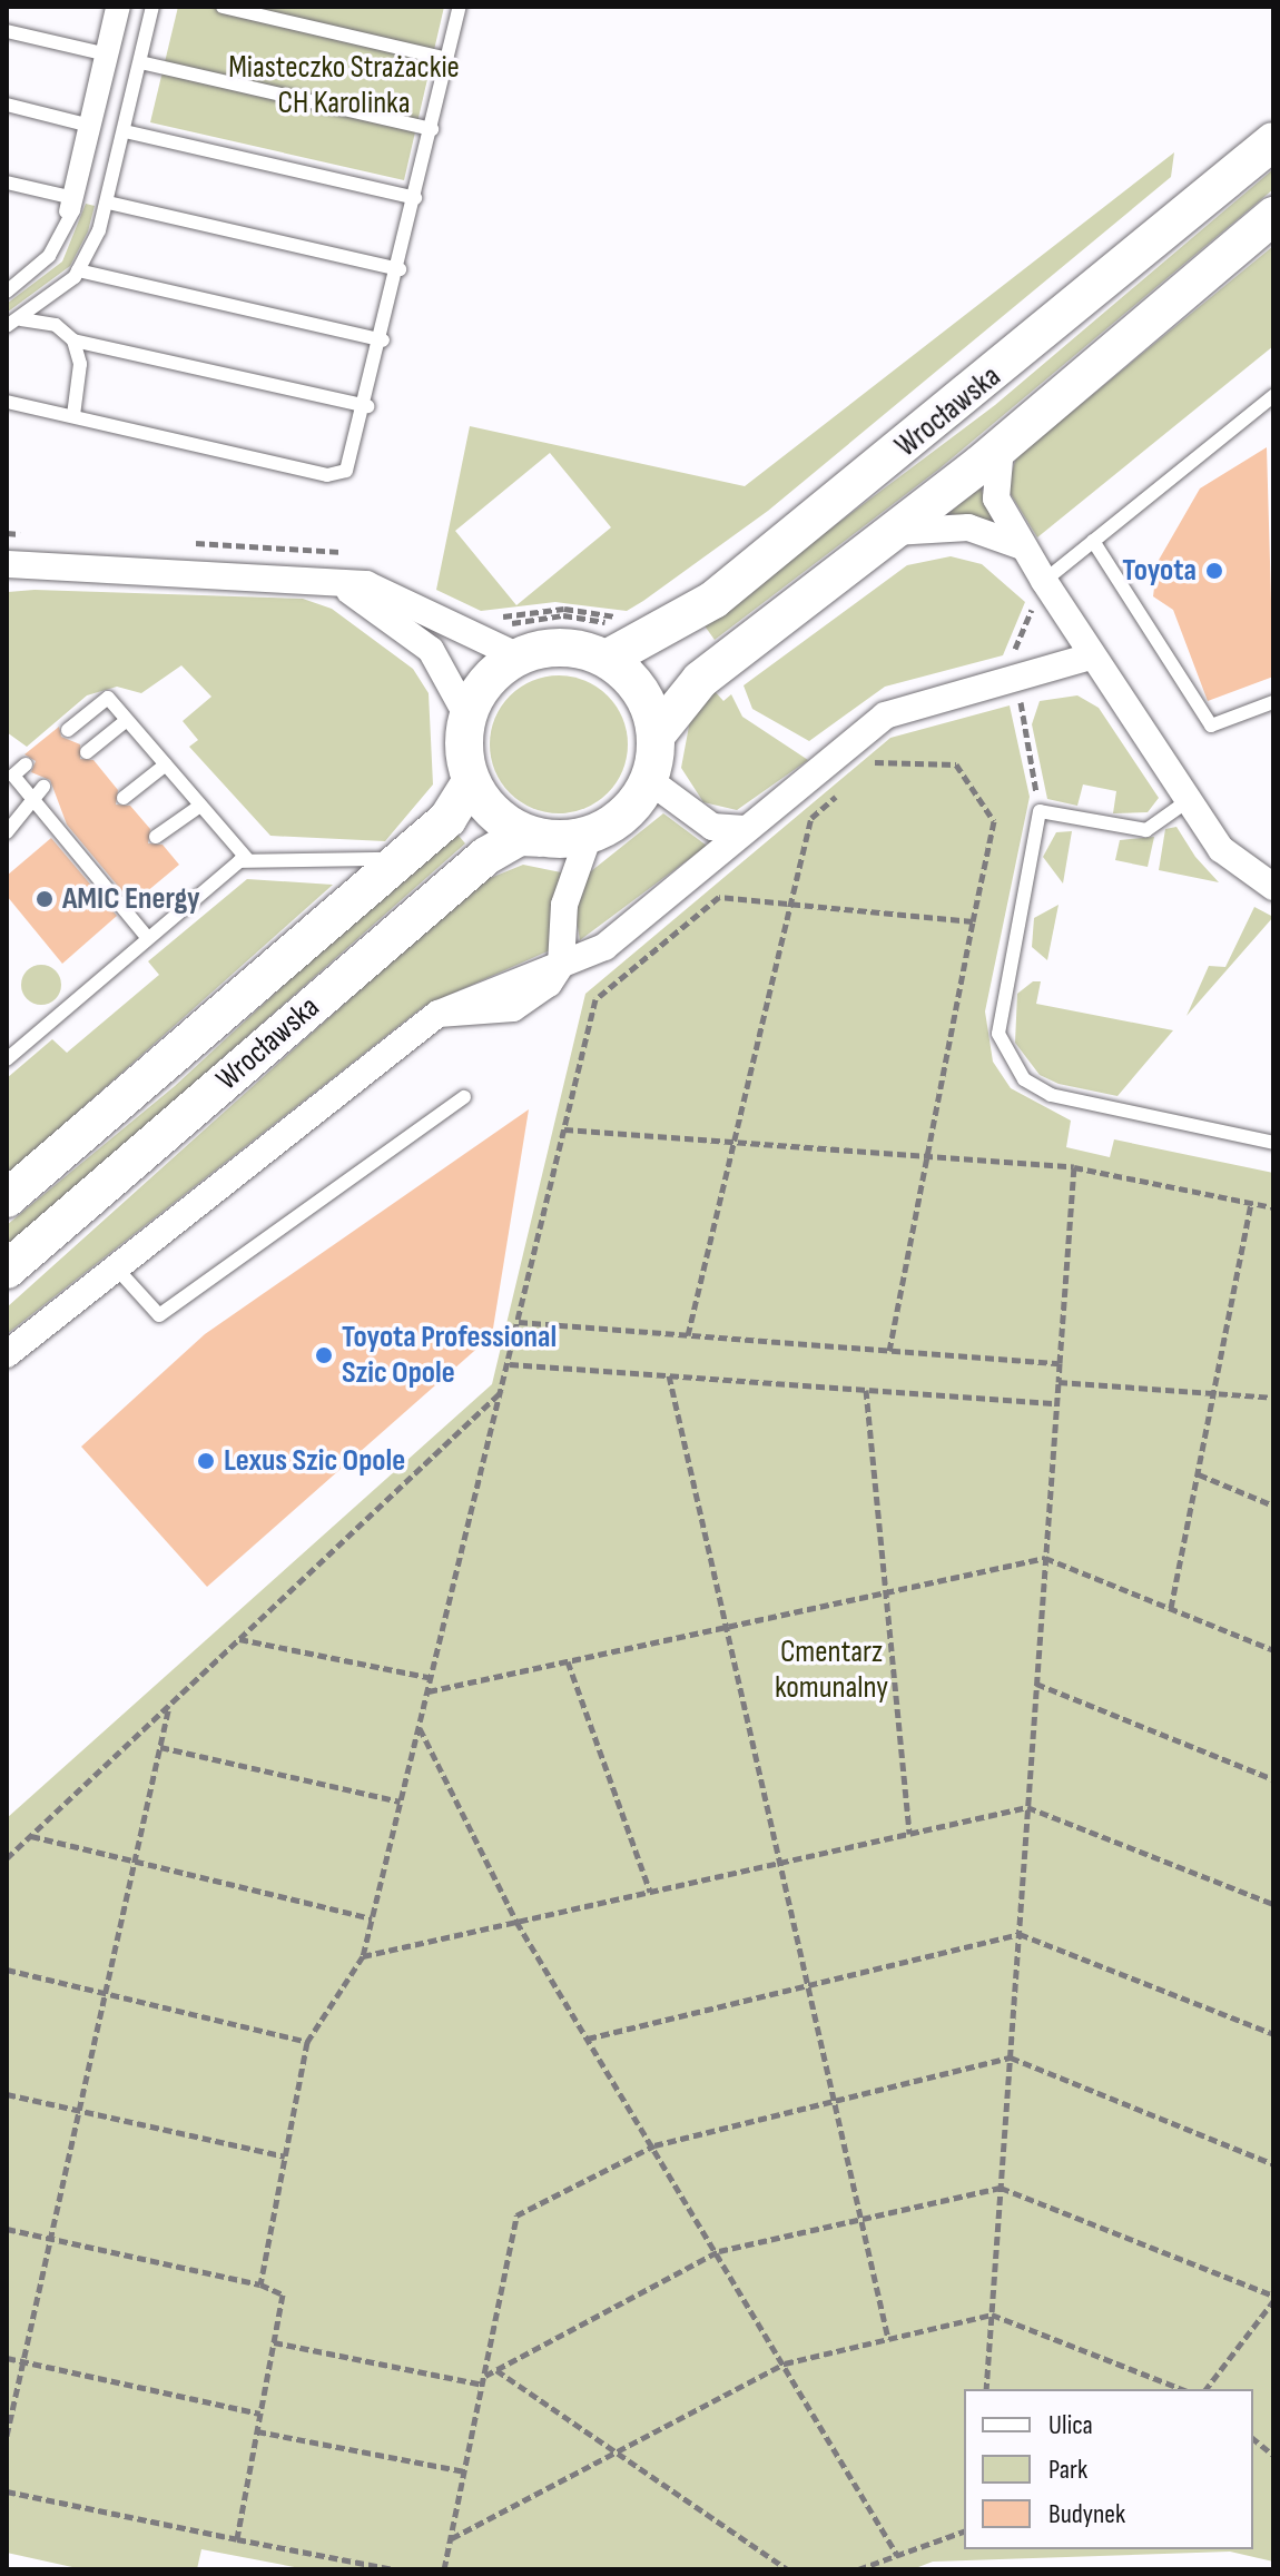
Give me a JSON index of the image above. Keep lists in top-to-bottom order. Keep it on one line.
{"streets":{"main road":["Wrocławska"]},"parks":["Miasteczko Strażackie CH Karolinka","Cmentarz komunalny"],"places":["Toyota","AMIC Energy","Toyota Professional Szic Opole","Lexus Szic Opole"],"legend":["Ulica","Park","Budynek"]}
